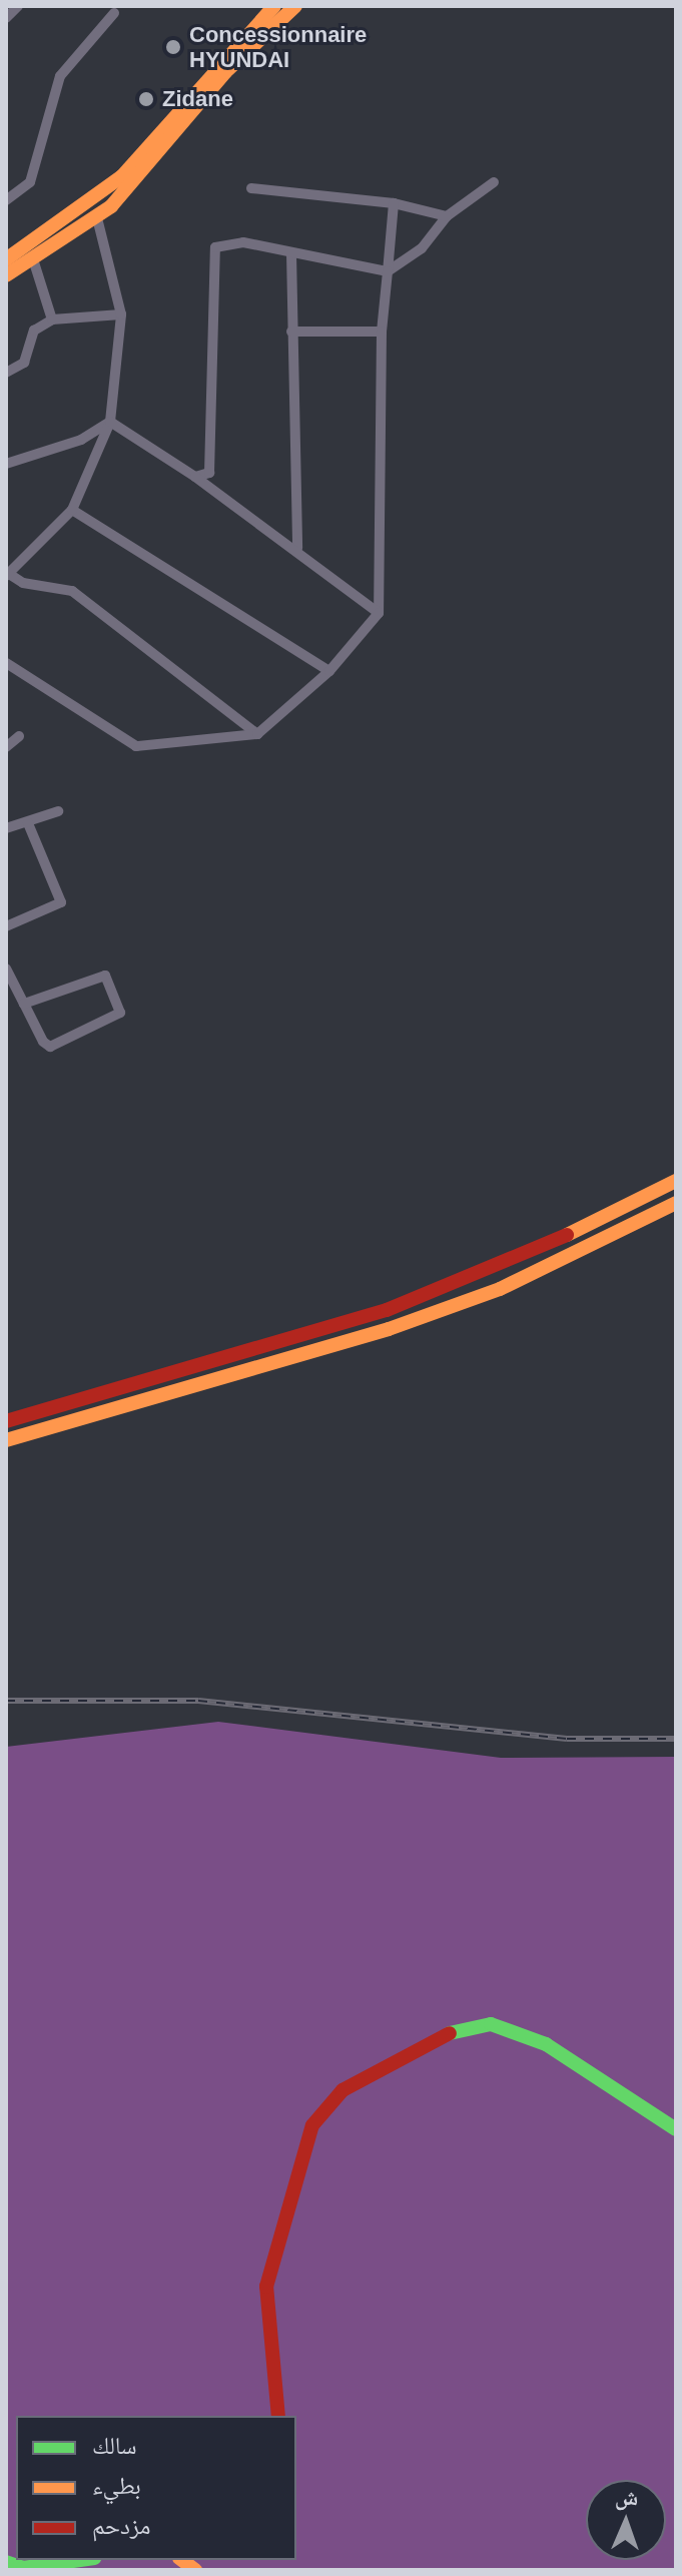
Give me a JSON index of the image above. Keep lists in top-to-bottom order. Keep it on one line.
{"places":["Concessionnaire HYUNDAI","Zidane"],"legend":["سالك","بطيء","مزدحم"],"north":"top"}
